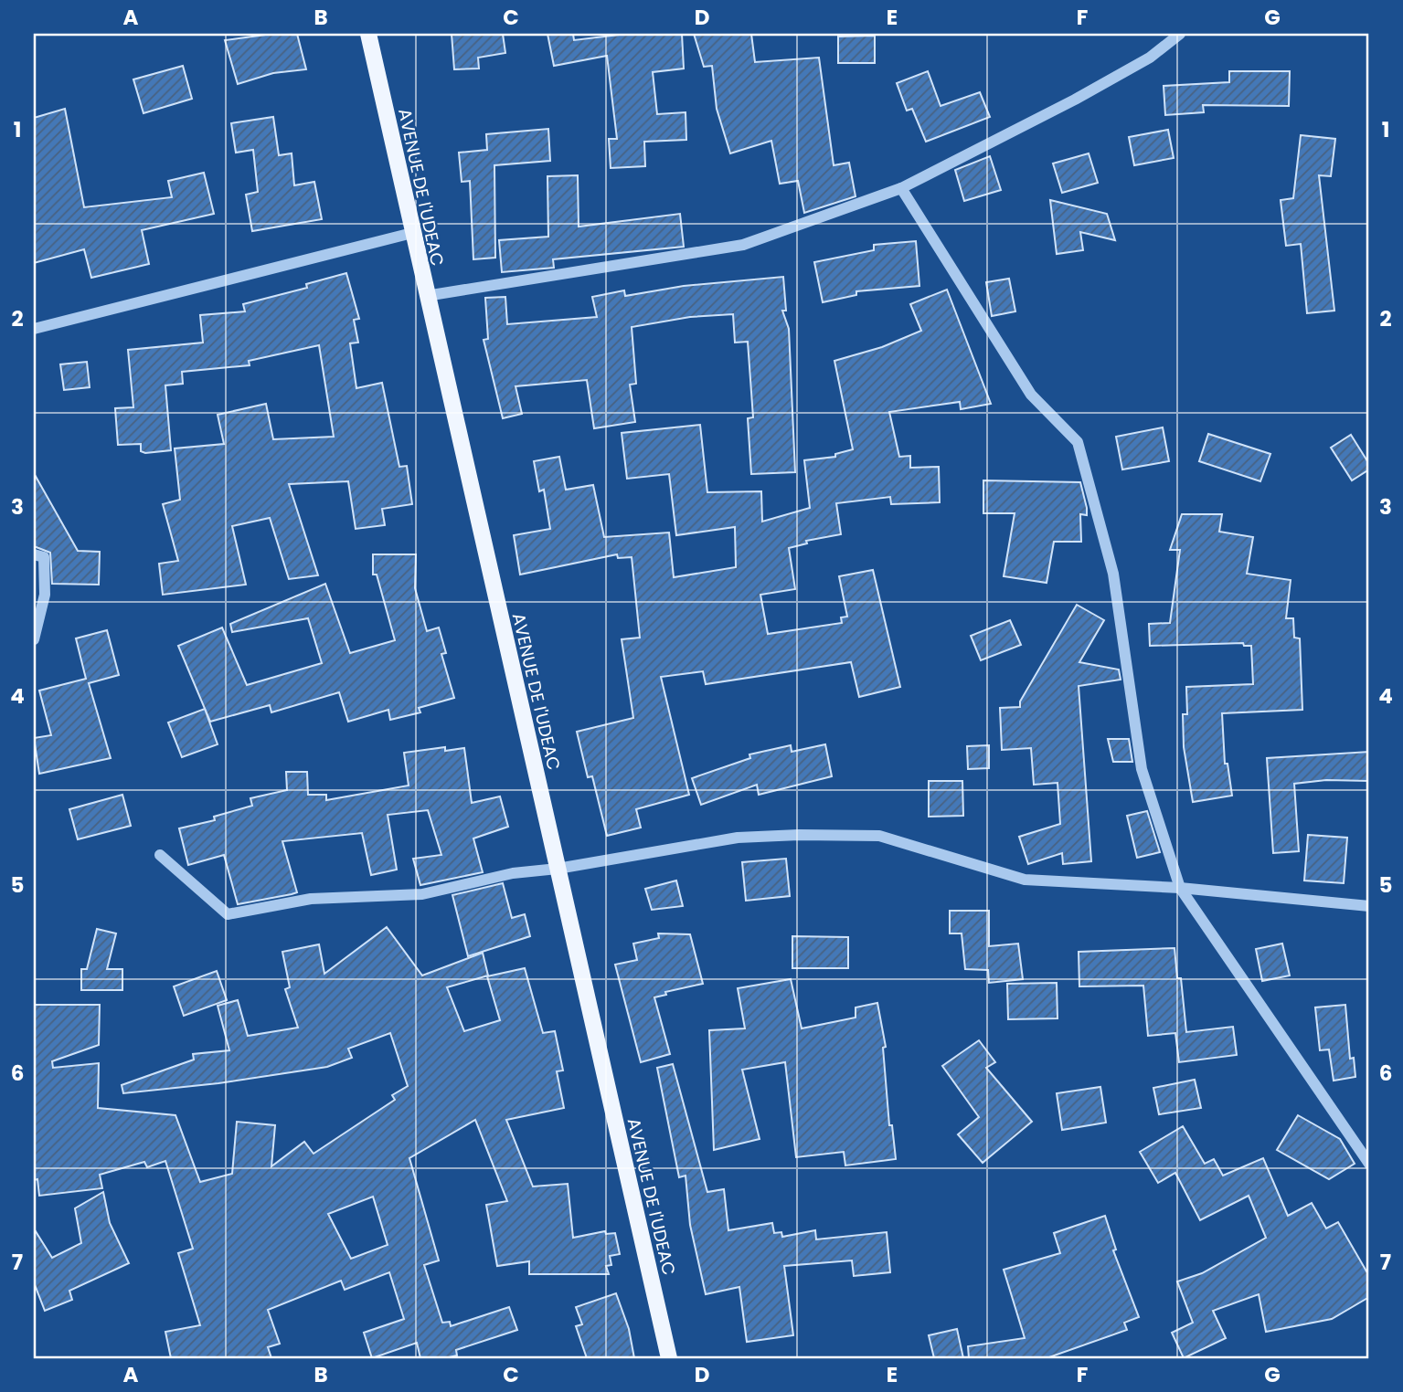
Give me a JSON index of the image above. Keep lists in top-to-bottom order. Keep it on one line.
{"streets":{"main road":["AVENUE DE I'UDEAC"]},"grid":{"columns":["A","B","C","D","E","F","G"],"rows":["1","2","3","4","5","6","7"]}}
